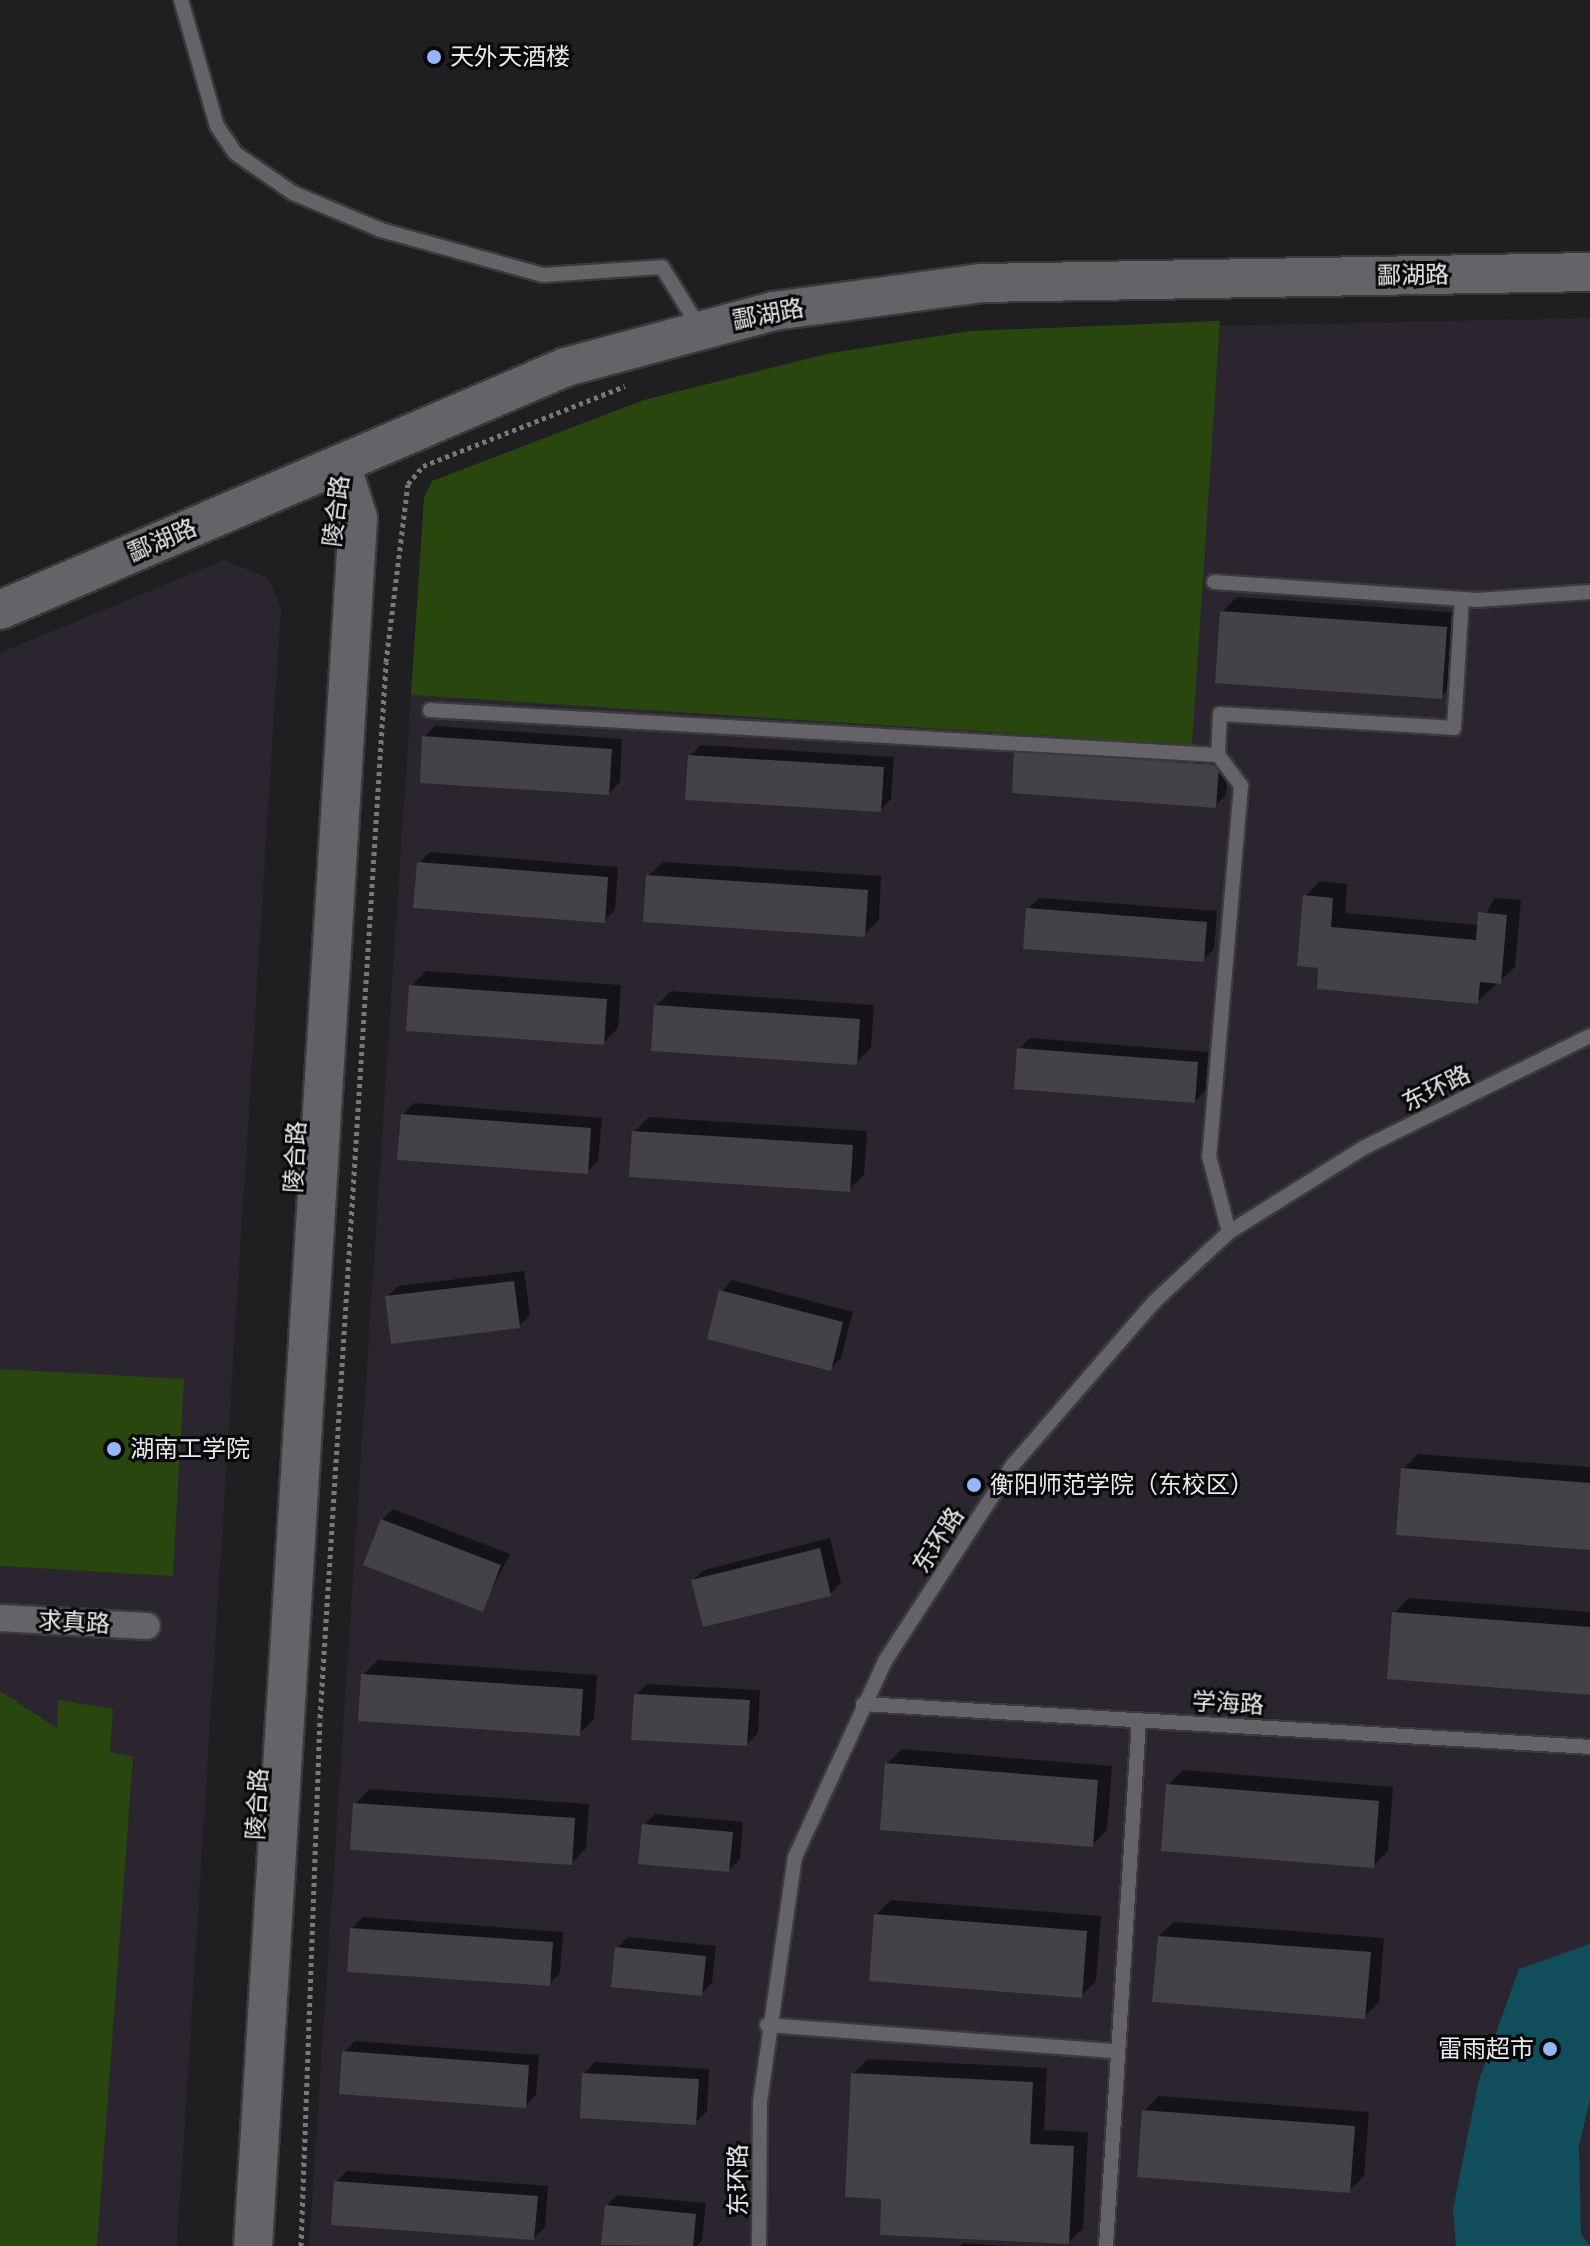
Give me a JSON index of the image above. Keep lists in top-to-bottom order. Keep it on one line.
{"streets":{"street":["酃湖路","陵合路","求真路"],"lane":["东环路","学海路"]},"crossings":[["酃湖路","陵合路"],["东环路","学海路"]],"places":["天外天酒楼","湖南工学院","衡阳师范学院（东校区）","雷雨超市"]}
